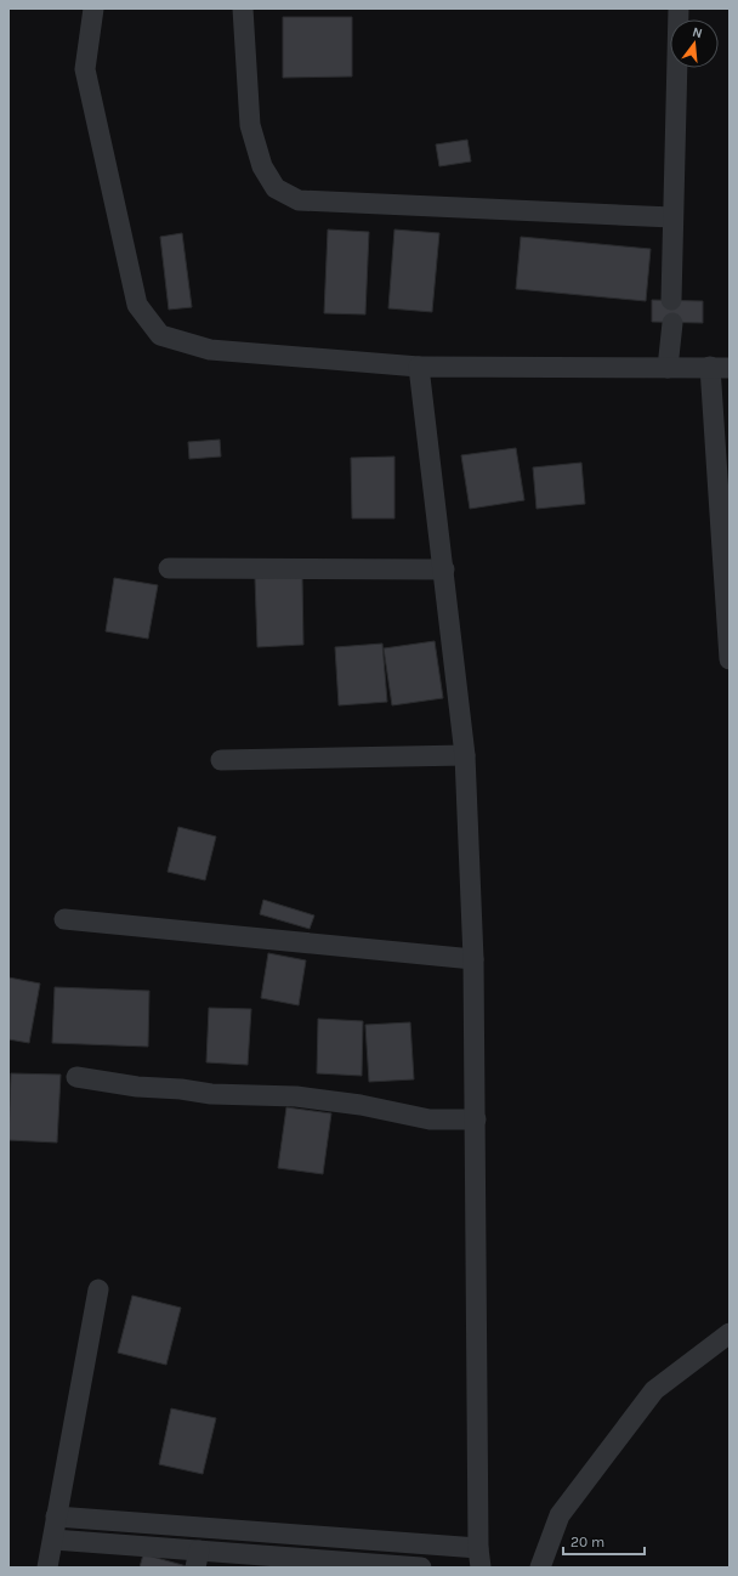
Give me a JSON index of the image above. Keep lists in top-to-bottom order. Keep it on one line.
{"scale_bar":"20 m","north":"top"}
